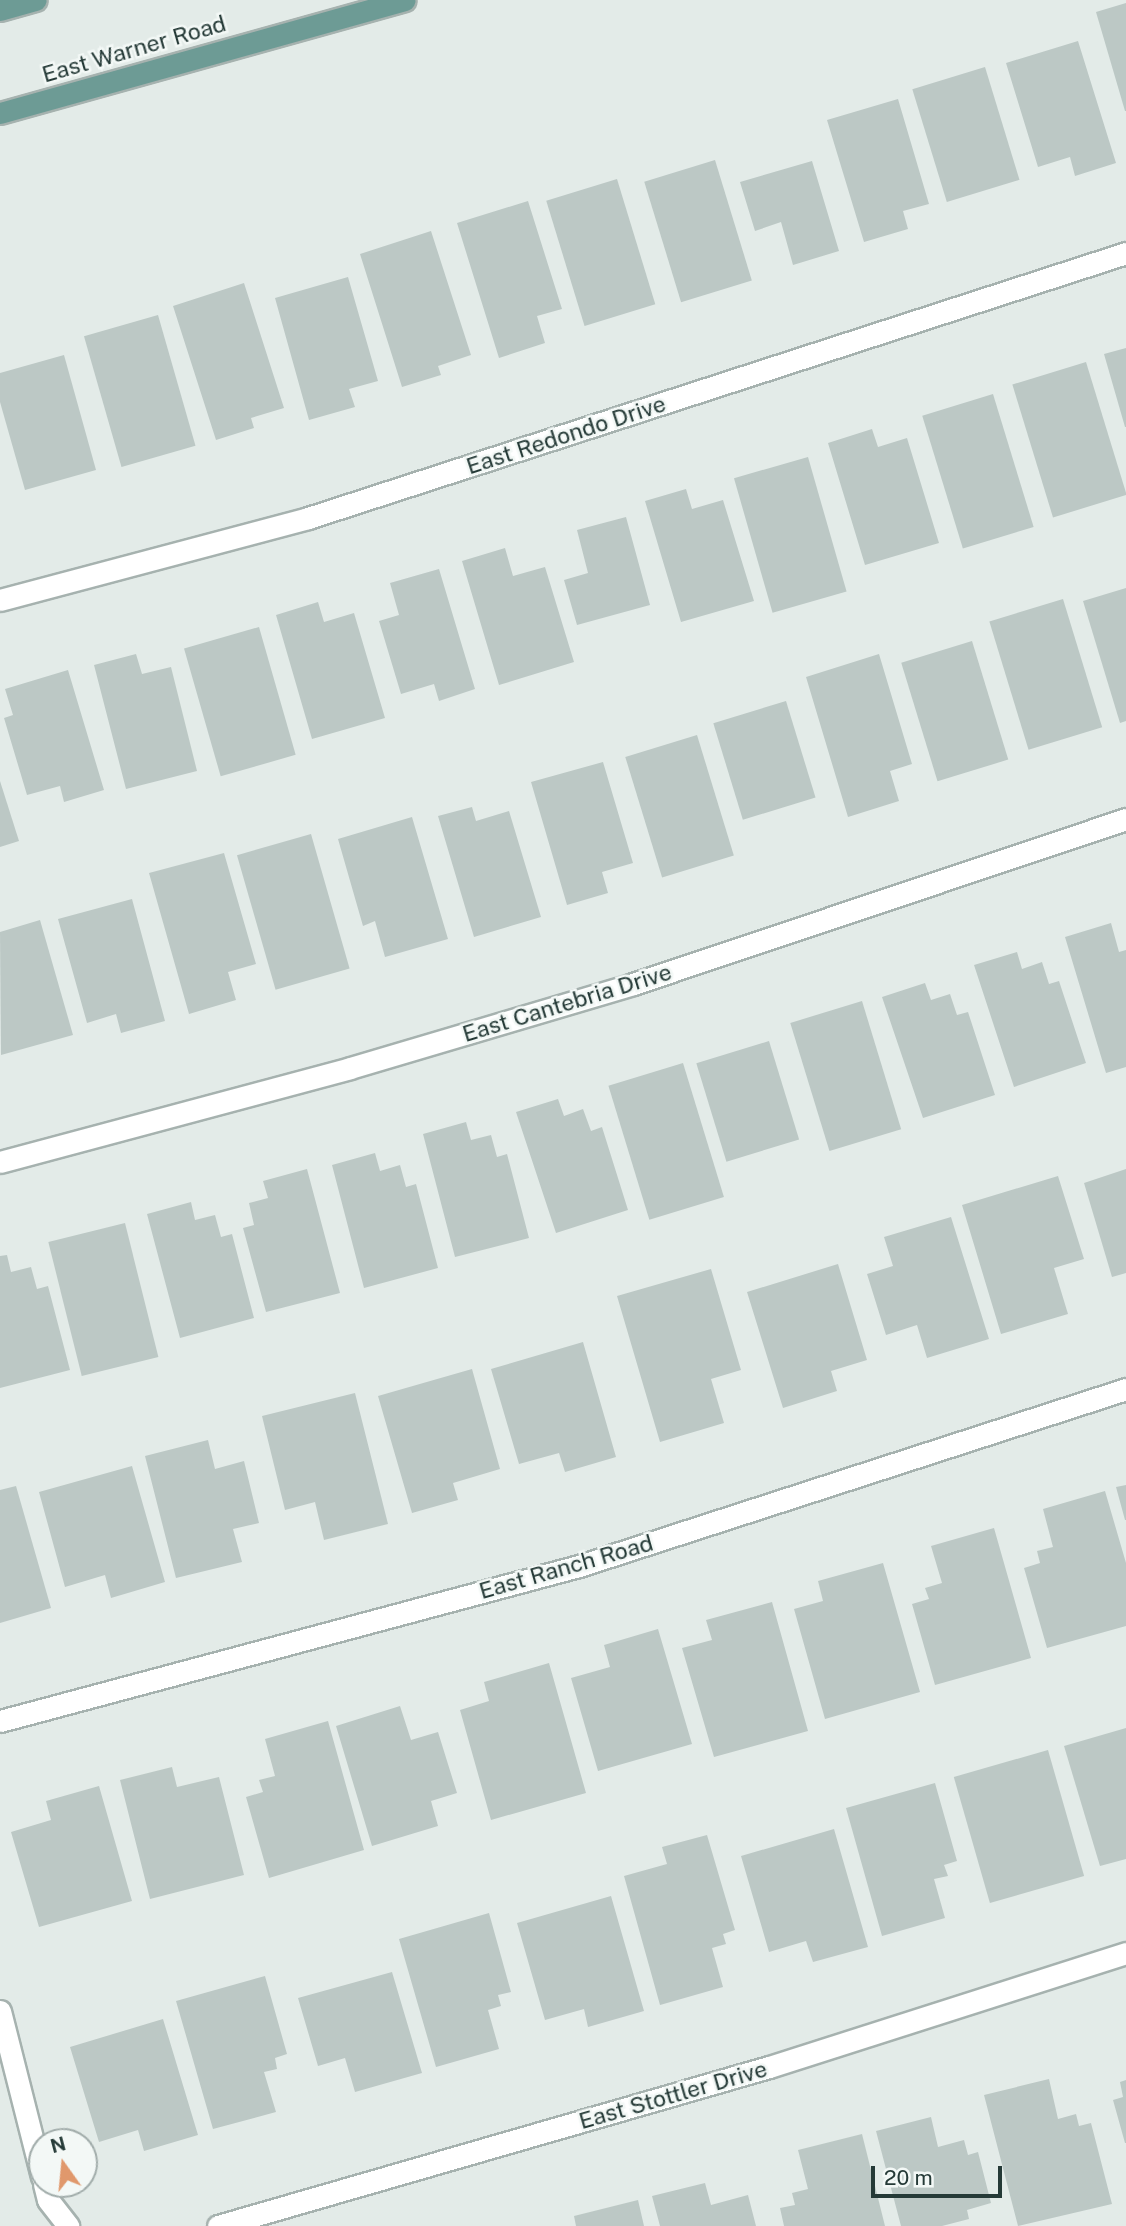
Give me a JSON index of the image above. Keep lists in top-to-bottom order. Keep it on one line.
{"streets":{"main road":["East Warner Road"],"street":["East Redondo Drive","East Cantebria Drive","East Ranch Road","East Stottler Drive"]},"scale_bar":"20 m","north":"top"}
